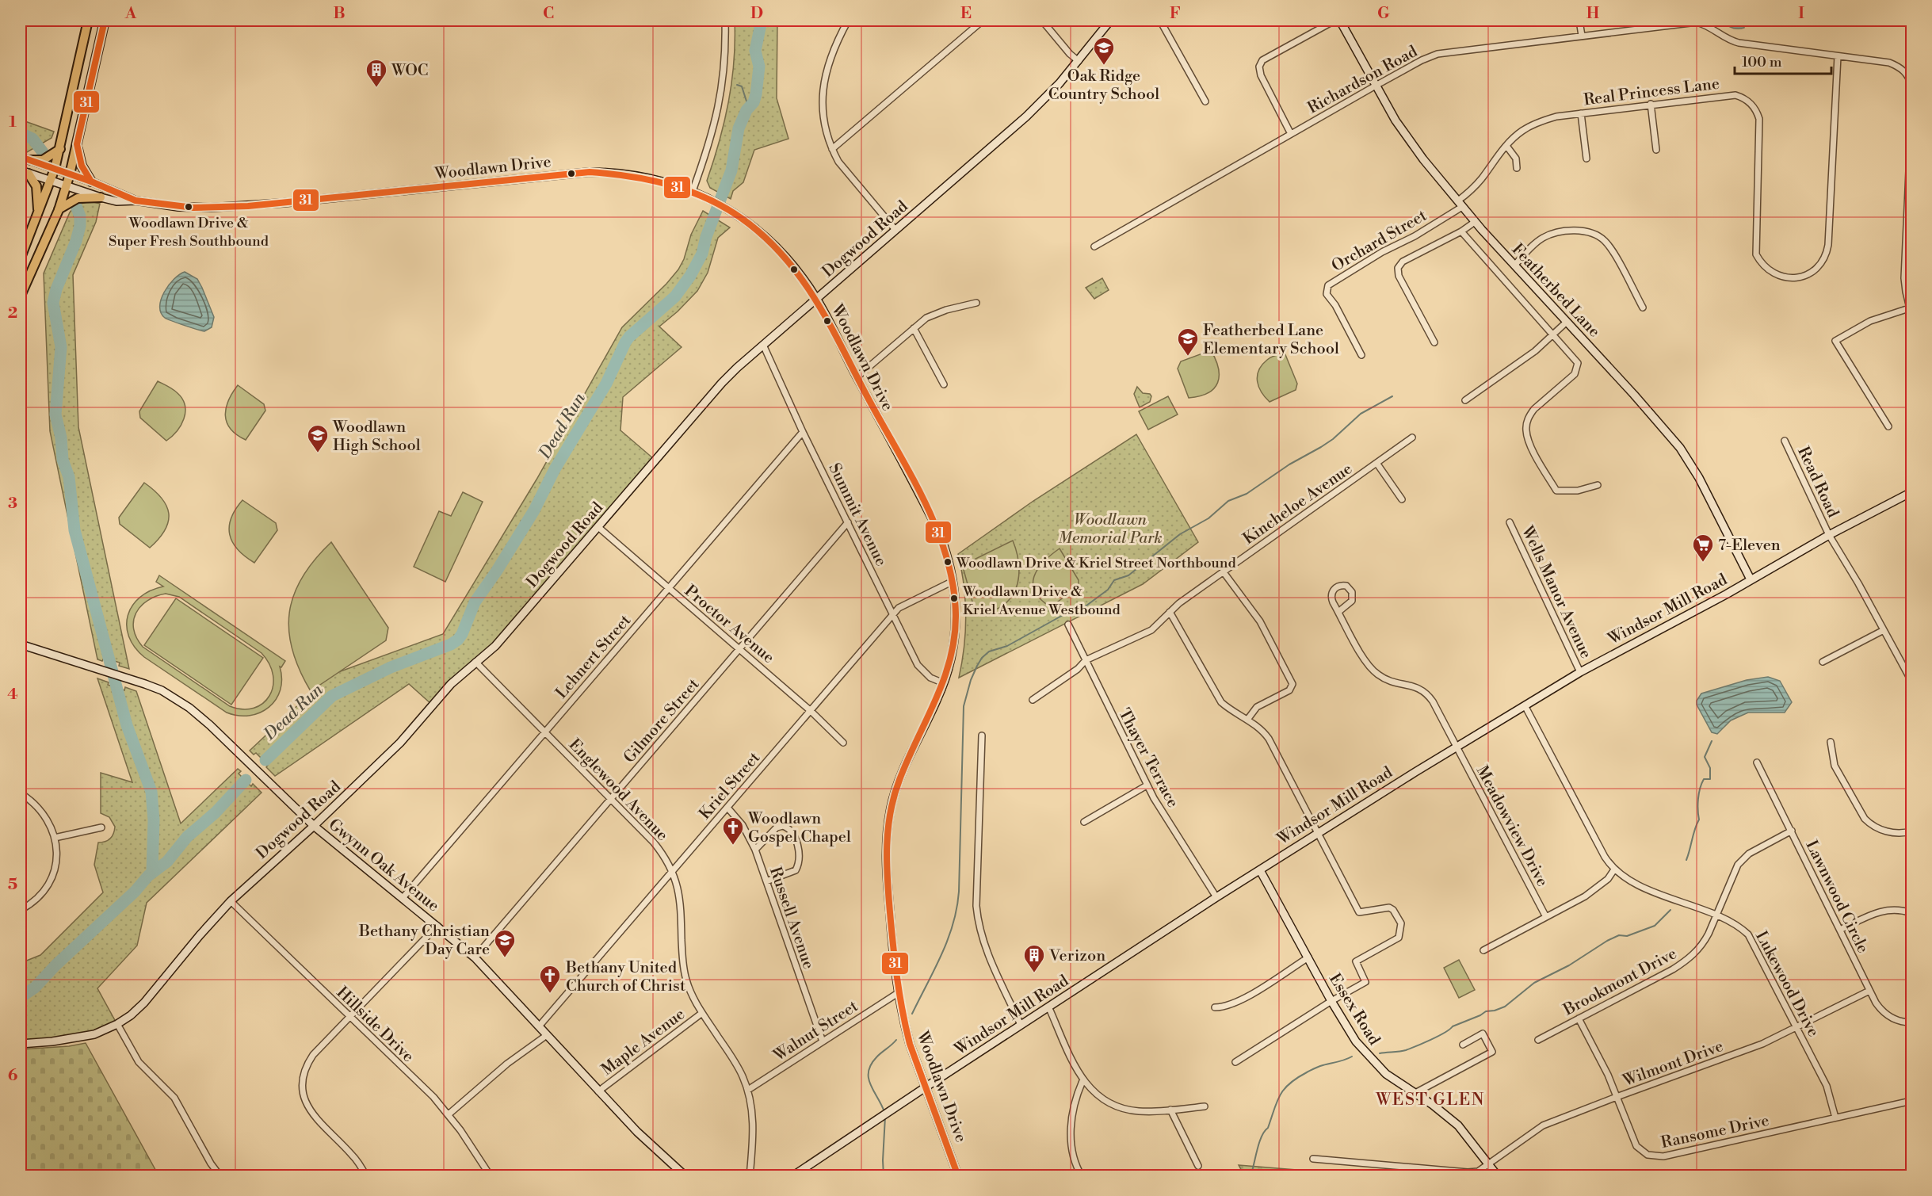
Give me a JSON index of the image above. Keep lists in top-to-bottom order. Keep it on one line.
{"streets":{"main road":["Woodlawn Drive","Dogwood Road","Featherbed Lane","Windsor Mill Road","Gwynn Oak Avenue","Essex Road"],"street":["Richardson Road","Real Princess Lane","Orchard Street","Read Road","Kincheloe Avenue","Summit Avenue","Wells Manor Avenue","Proctor Avenue","Lehnert Street","Gilmore Street","Thayer Terrace","Kriel Street","Englewood Avenue","Meadowview Drive","Lawnwood Circle","Russell Avenue","Brookmont Drive","Lukewood Drive","Hillside Drive","Walnut Street","Maple Avenue","Wilmont Drive","Ransome Drive"]},"crossings":[["Richardson Road","Real Princess Lane"],["Richardson Road","Featherbed Lane"],["Real Princess Lane","Orchard Street"],["Real Princess Lane","Featherbed Lane"],["Woodlawn Drive","Dogwood Road"],["Woodlawn Drive","Summit Avenue"],["Woodlawn Drive","Windsor Mill Road"],["Woodlawn Drive","Kriel Street"],["Woodlawn Drive","Walnut Street"],["Dogwood Road","Summit Avenue"],["Dogwood Road","Proctor Avenue"],["Dogwood Road","Englewood Avenue"],["Dogwood Road","Gwynn Oak Avenue"],["Dogwood Road","Hillside Drive"],["Orchard Street","Featherbed Lane"],["Featherbed Lane","Windsor Mill Road"],["Read Road","Windsor Mill Road"],["Kincheloe Avenue","Thayer Terrace"],["Summit Avenue","Lehnert Street"],["Summit Avenue","Gilmore Street"],["Summit Avenue","Kriel Street"],["Wells Manor Avenue","Windsor Mill Road"],["Windsor Mill Road","Thayer Terrace"],["Windsor Mill Road","Meadowview Drive"],["Windsor Mill Road","Lukewood Drive"],["Windsor Mill Road","Essex Road"],["Proctor Avenue","Lehnert Street"],["Proctor Avenue","Gilmore Street"],["Proctor Avenue","Kriel Street"],["Lehnert Street","Englewood Avenue"],["Lehnert Street","Gwynn Oak Avenue"],["Gilmore Street","Englewood Avenue"],["Gilmore Street","Gwynn Oak Avenue"],["Kriel Street","Englewood Avenue"],["Kriel Street","Gwynn Oak Avenue"],["Kriel Street","Russell Avenue"],["Englewood Avenue","Walnut Street"],["Englewood Avenue","Maple Avenue"],["Gwynn Oak Avenue","Maple Avenue"],["Lawnwood Circle","Brookmont Drive"],["Lawnwood Circle","Wilmont Drive"],["Russell Avenue","Walnut Street"],["Brookmont Drive","Lukewood Drive"],["Brookmont Drive","Ransome Drive"],["Lukewood Drive","Wilmont Drive"],["Lukewood Drive","Ransome Drive"],["Essex Road","Wilmont Drive"],["Wilmont Drive","Ransome Drive"]],"districts":["WEST GLEN"],"water":["Dead Run"],"parks":["Woodlawn Memorial Park"],"places":{"school or university":["Oak Ridge Country School","Featherbed Lane Elementary School","Woodlawn High School","Bethany Christian Day Care"],"building":["WOC","Verizon"],"other":["Woodlawn Drive & Super Fresh Southbound","Woodlawn Drive & Kriel Street Northbound","Woodlawn Drive & Kriel Avenue Westbound"],"supermarket":["7-Eleven"],"church":["Woodlawn Gospel Chapel","Bethany United Church of Christ"]},"lines":["transit line 31"],"scale_bar":"100 m","grid":{"columns":["A","B","C","D","E","F","G","H","I"],"rows":["1","2","3","4","5","6"]}}
